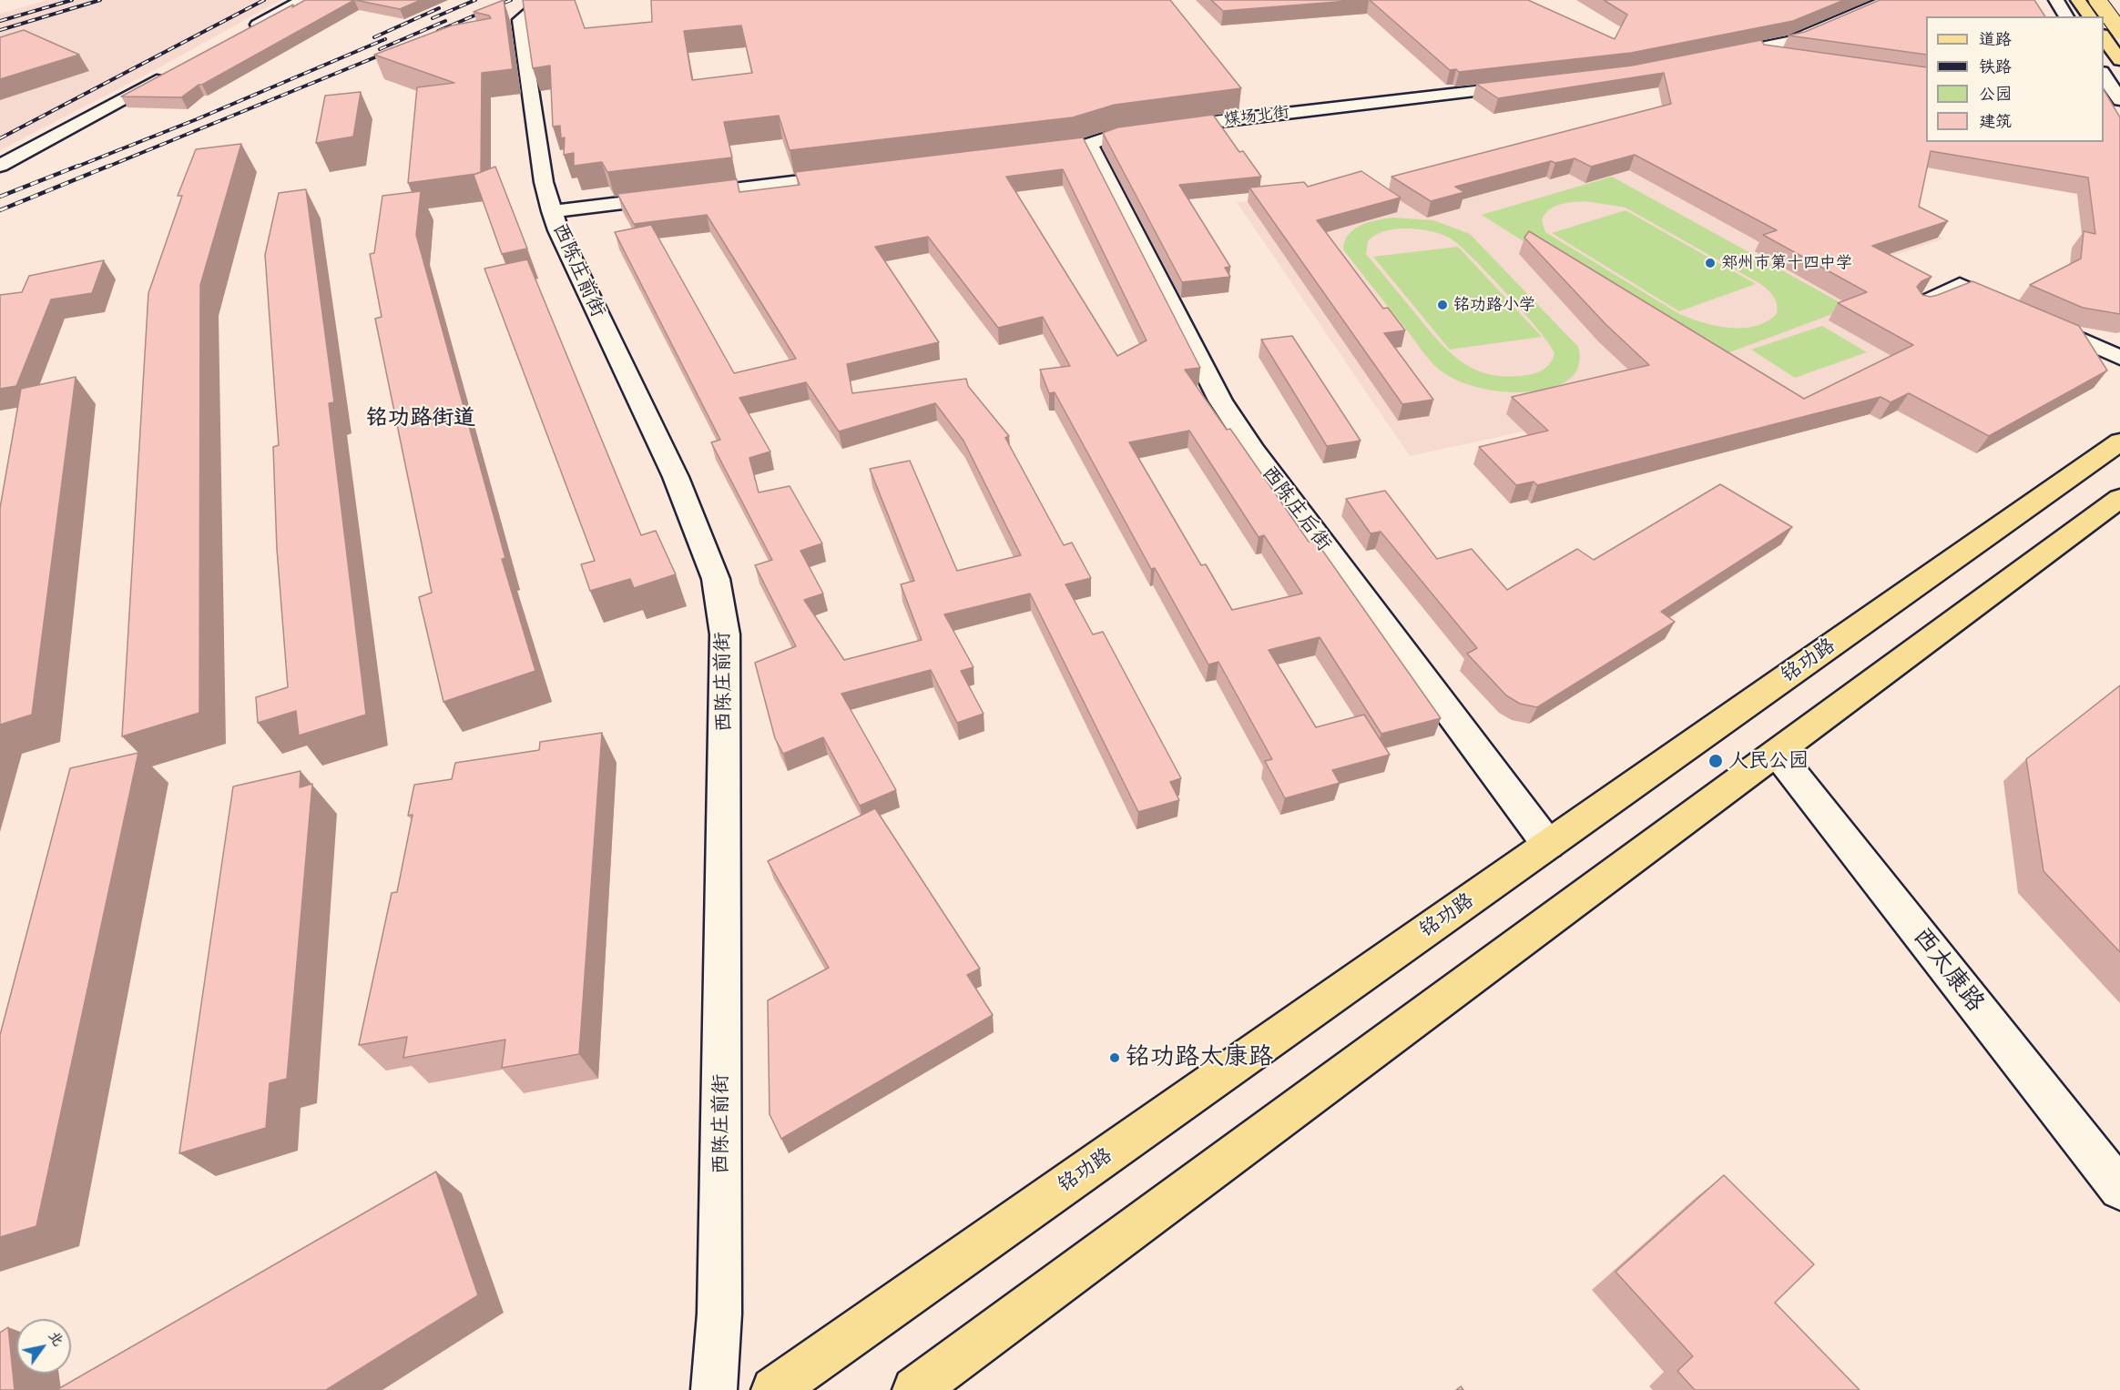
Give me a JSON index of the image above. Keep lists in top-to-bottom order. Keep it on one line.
{"streets":{"main road":["铭功路"],"street":["煤场北街","西陈庄前街","西陈庄后街","西太康路"]},"crossings":[["煤场北街","西陈庄后街"],["西陈庄后街","铭功路"]],"districts":["铭功路街道"],"places":["郑州市第十四中学","铭功路小学","人民公园","铭功路太康路"],"legend":["道路","铁路","公园","建筑"],"north":"top right"}
